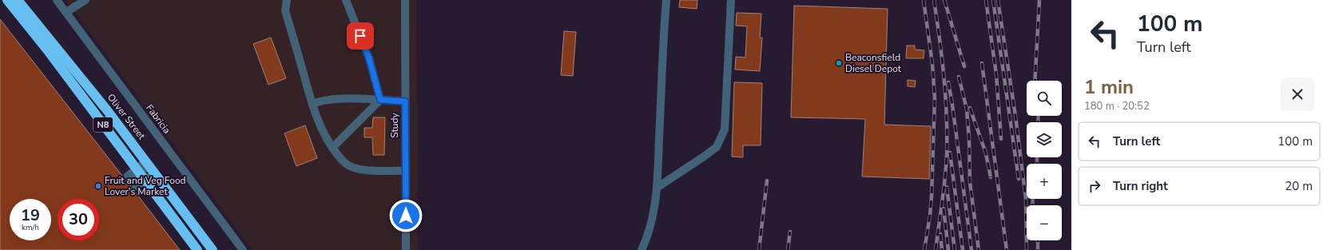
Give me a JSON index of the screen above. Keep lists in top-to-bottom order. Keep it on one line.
{"streets":{"highway":["Oliver Street","N8"],"street":["Fabricia","Study"]},"places":["Beaconsfield Diesel Depot","Fruit and Veg Food Lover's Market"],"page":{"turn":["100 m","Turn left"],"heading":["1 min","180 m · 20:52"],"map_buttons":["+","−"],"list":[{"name":"Turn left","value":"100 m"},{"name":"Turn right","value":"20 m"}],"speed":"19 km/h","limit":"30"}}
